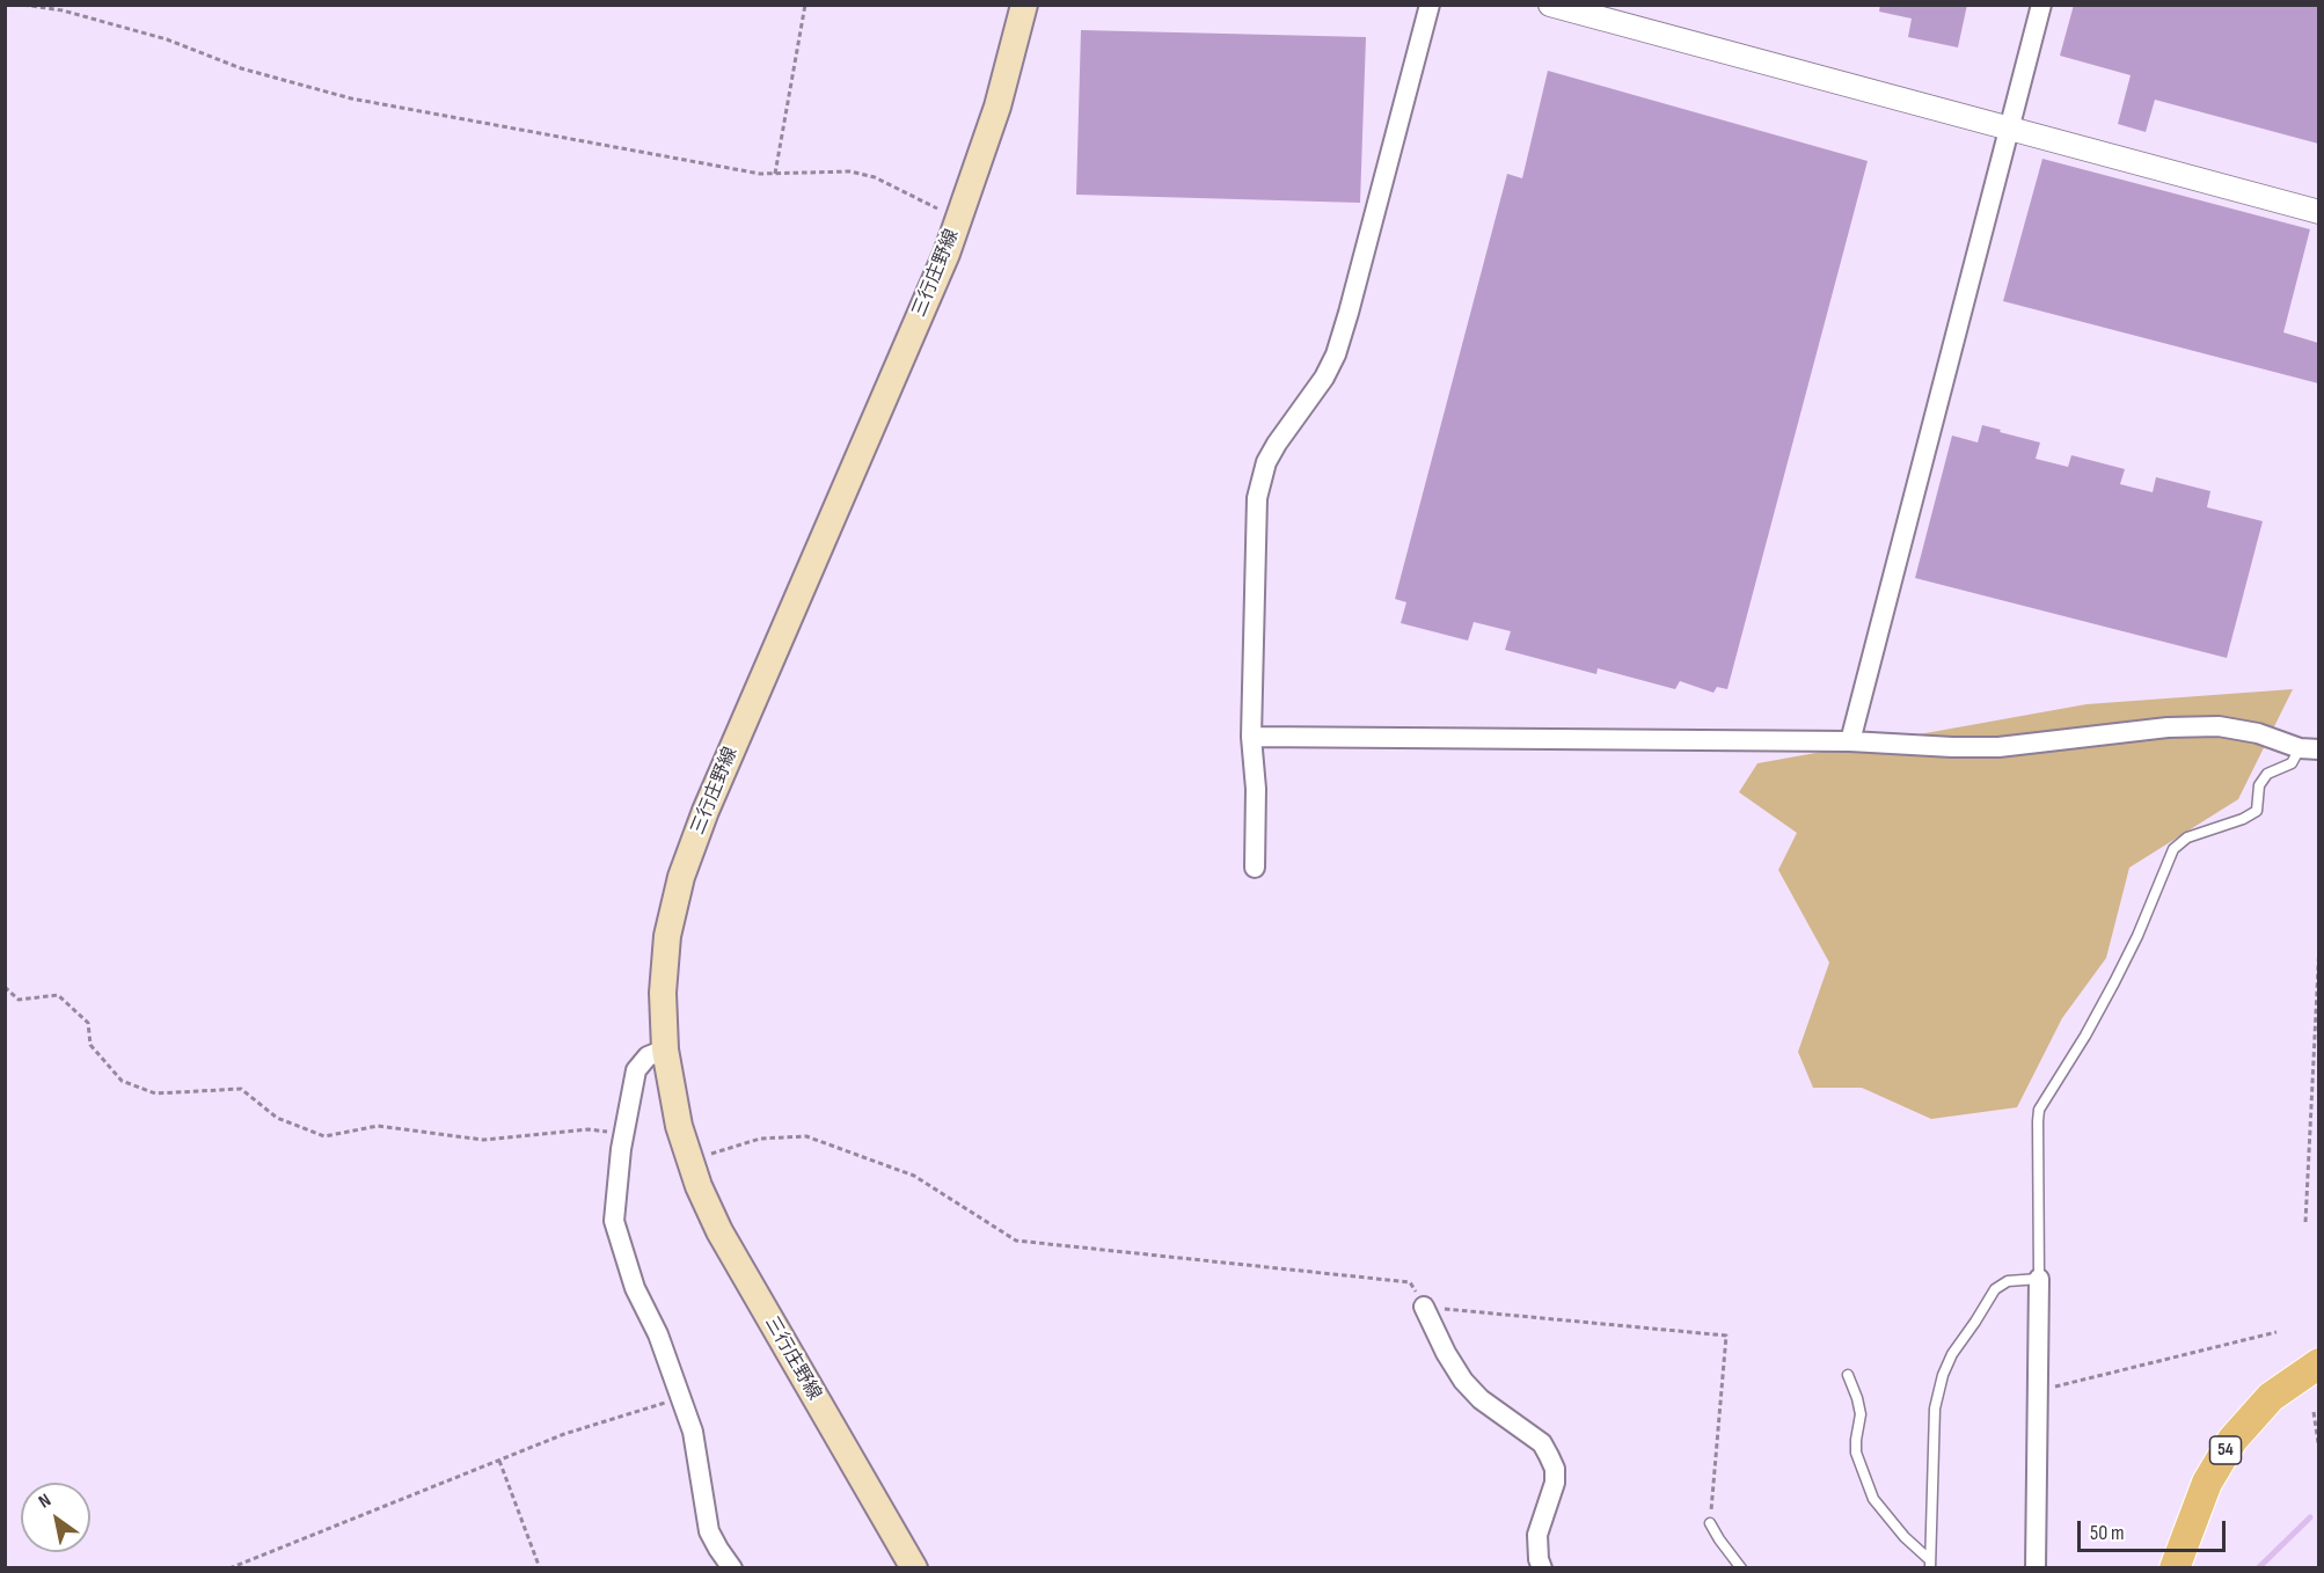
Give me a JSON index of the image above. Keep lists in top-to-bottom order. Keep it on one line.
{"streets":{"main road":["三行庄野線","54"]},"scale_bar":"50 m","north":"top left"}
